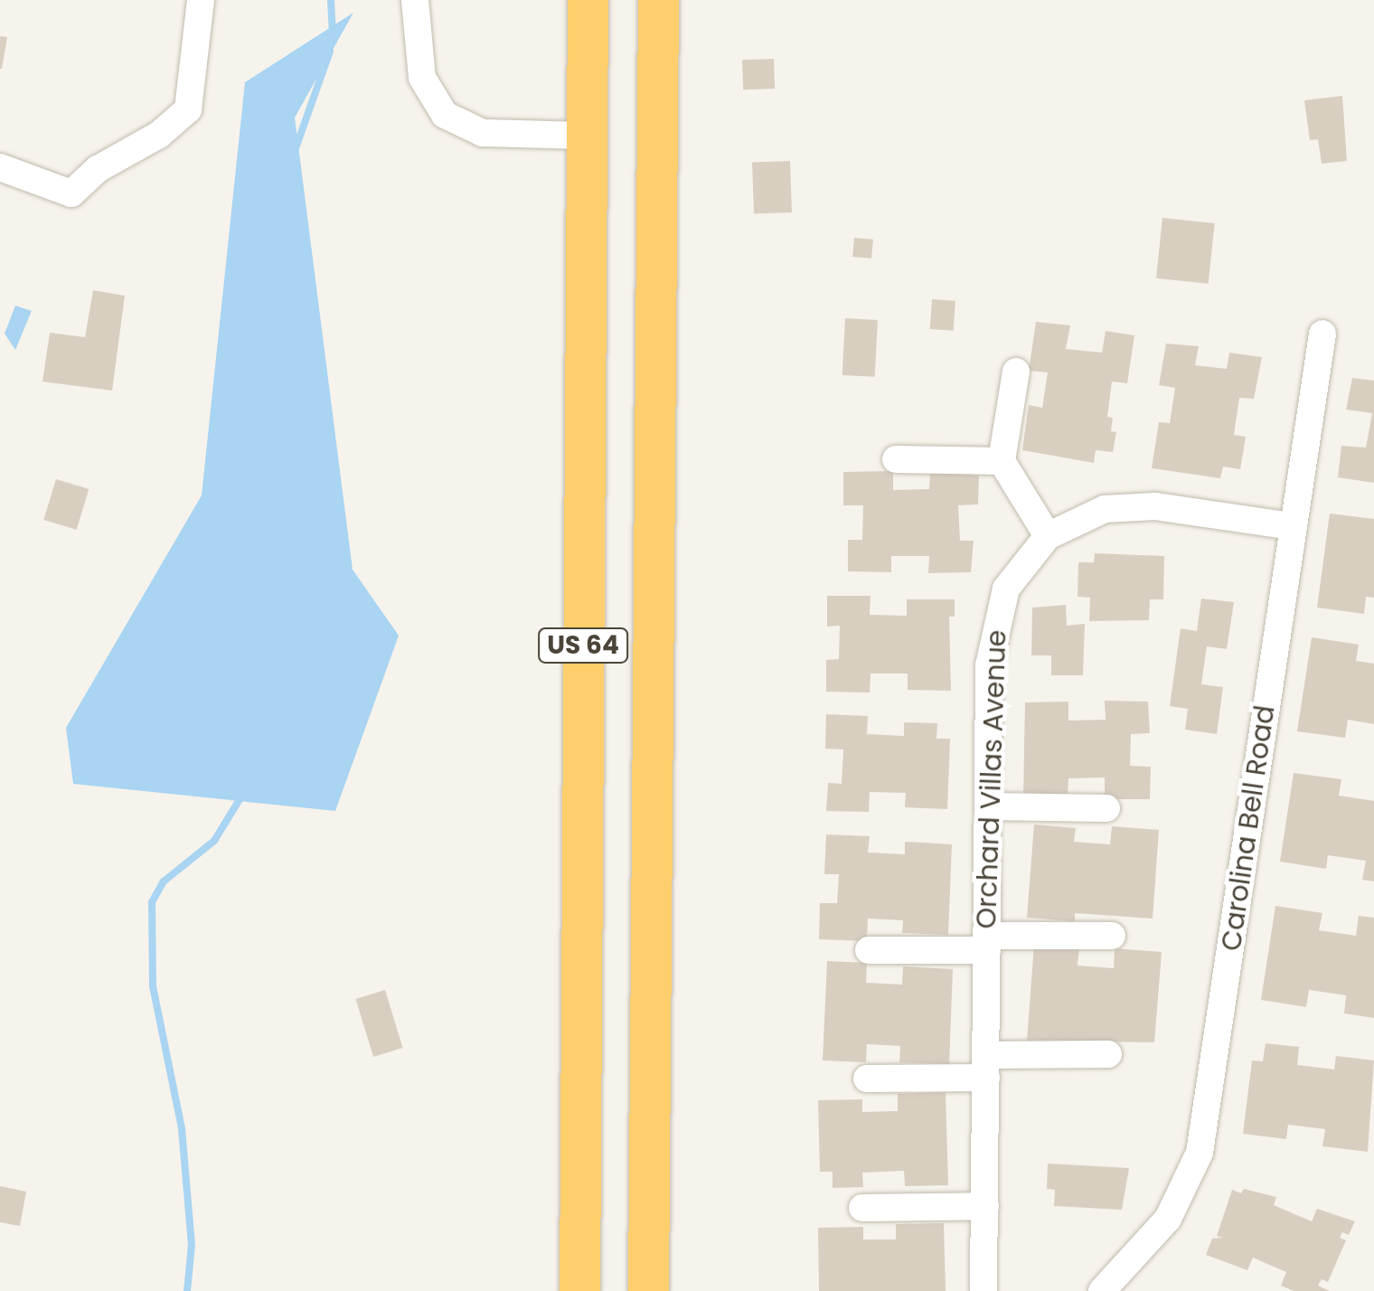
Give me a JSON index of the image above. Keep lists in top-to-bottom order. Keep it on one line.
{"streets":{"highway":["US 64"],"street":["Orchard Villas Avenue","Carolina Bell Road"]},"crossings":[["Orchard Villas Avenue","Carolina Bell Road"]]}
